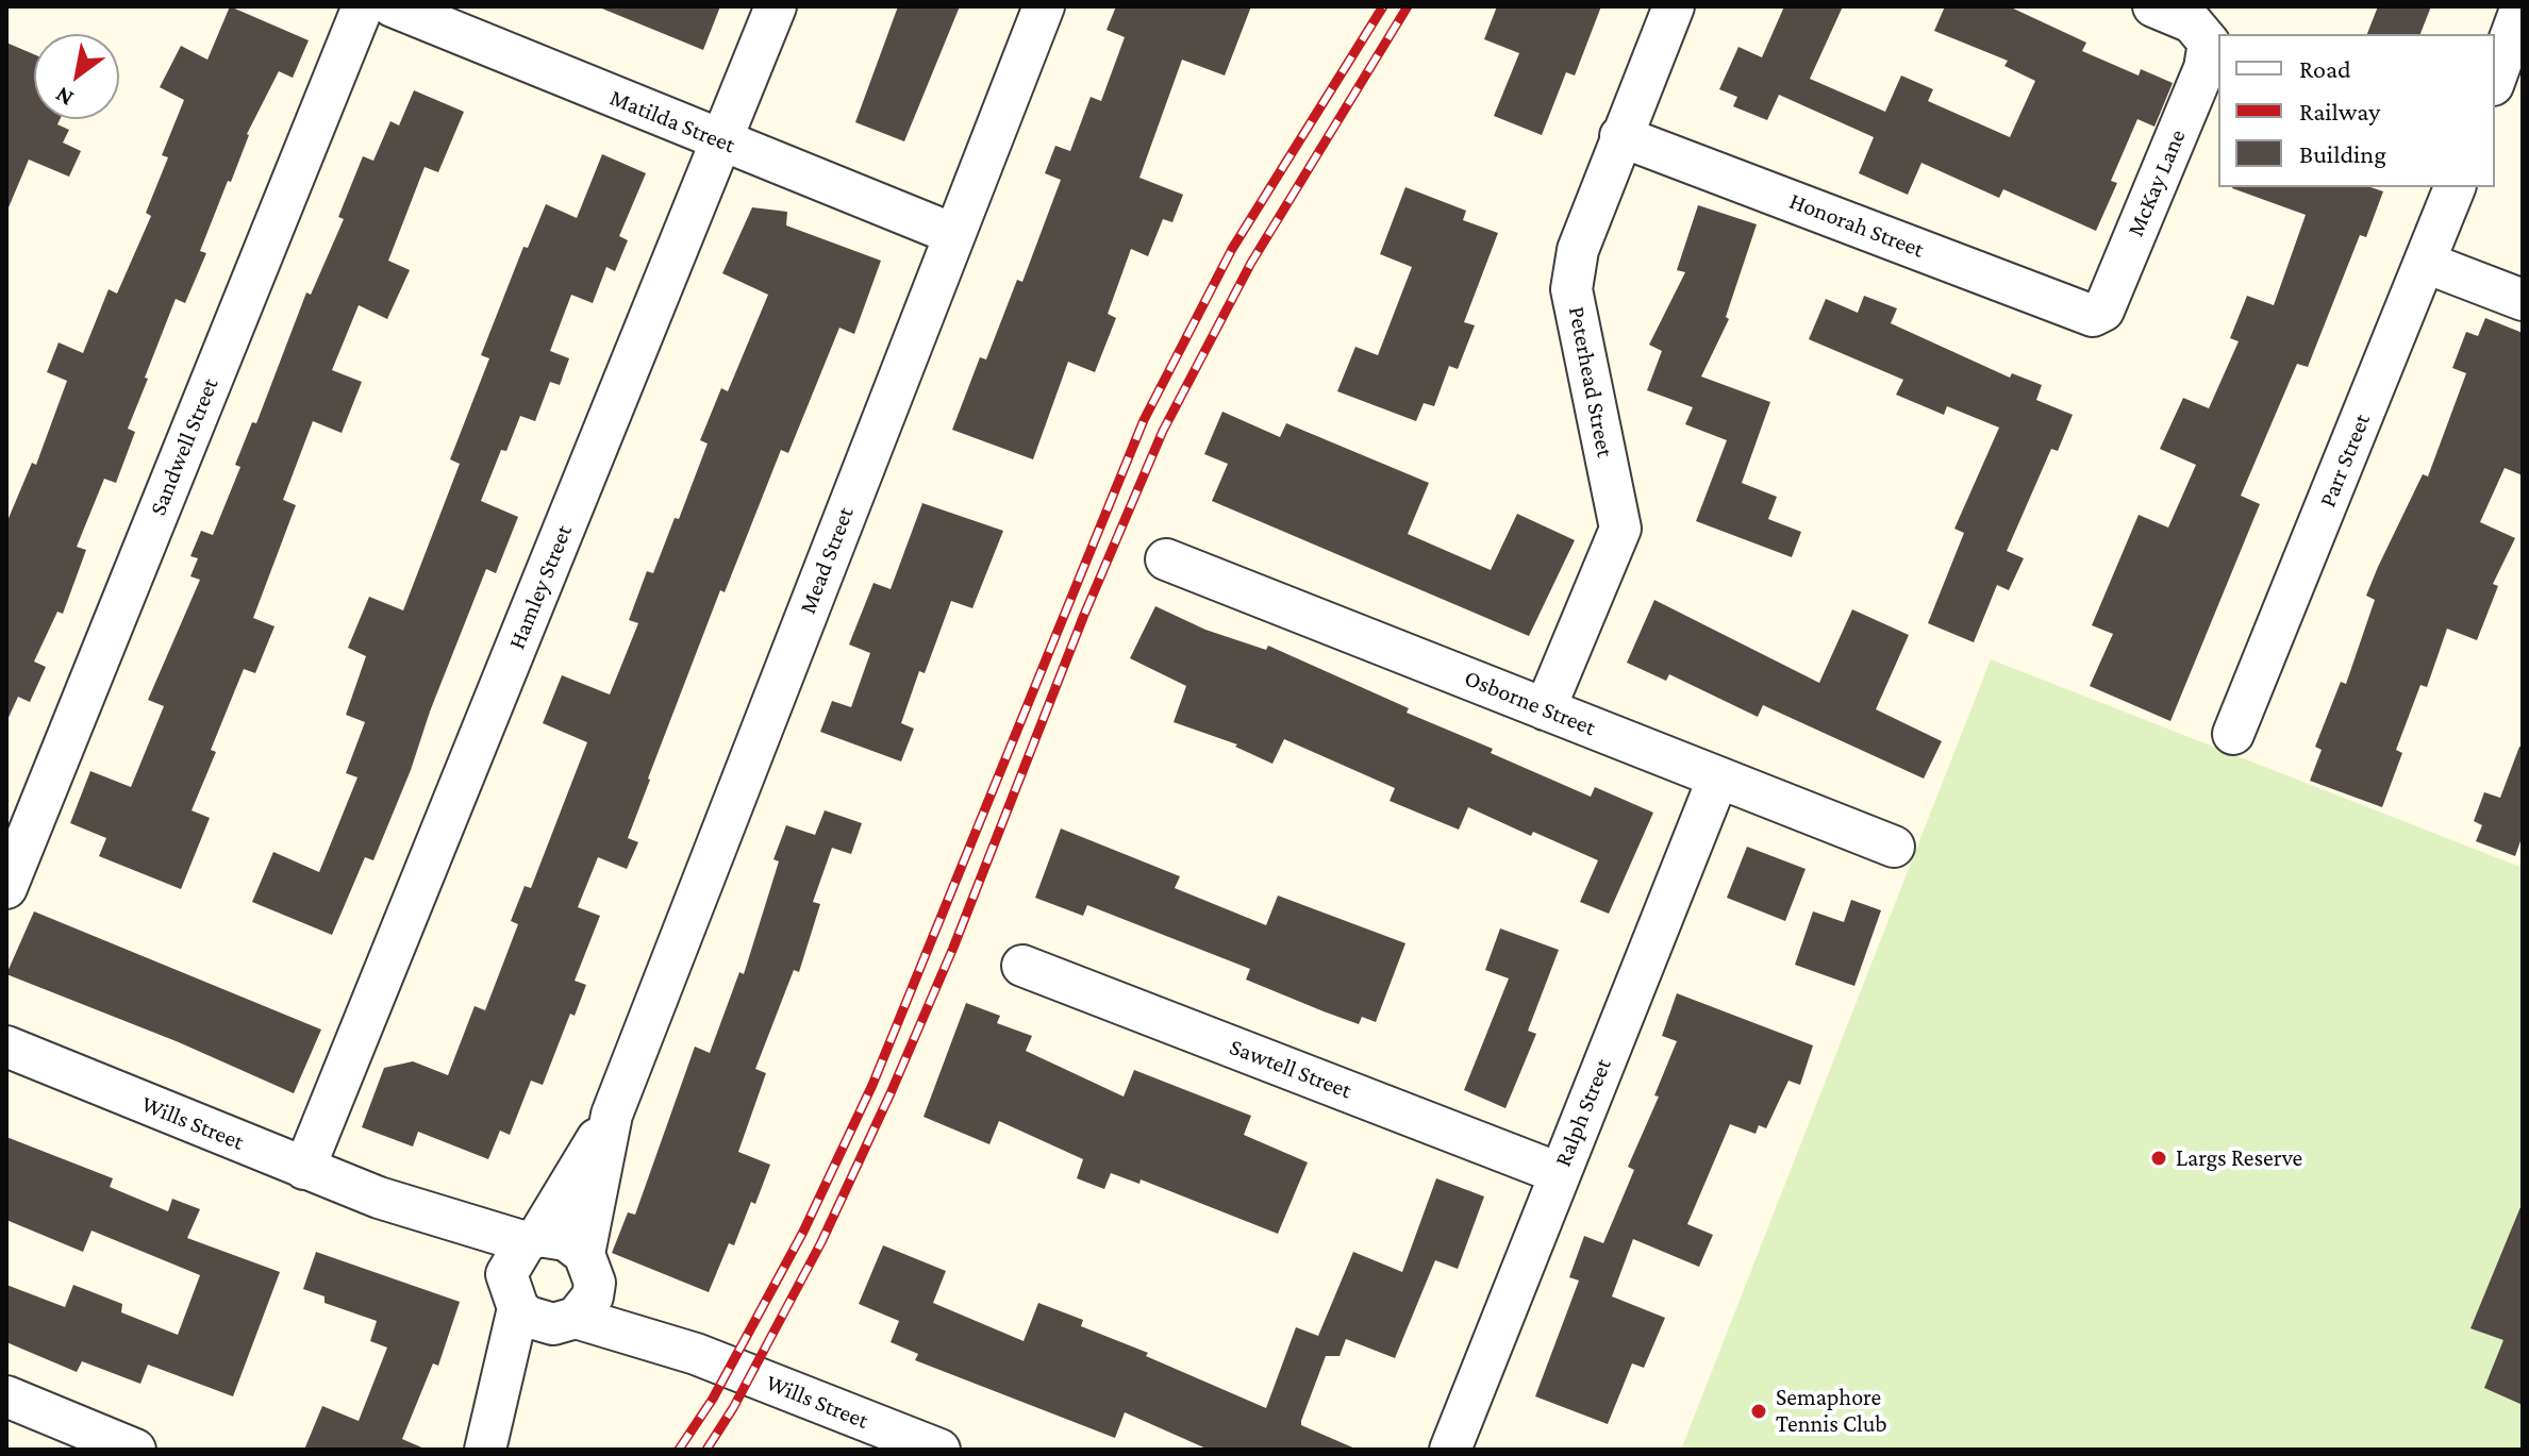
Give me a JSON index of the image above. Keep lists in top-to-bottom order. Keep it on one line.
{"streets":{"street":["Matilda Street","McKay Lane","Honorah Street","Peterhead Street","Sandwell Street","Parr Street","Mead Street","Hamley Street","Osborne Street","Sawtell Street","Ralph Street","Wills Street"]},"crossings":[["Matilda Street","Mead Street"],["Matilda Street","Hamley Street"],["McKay Lane","Honorah Street"],["Honorah Street","Peterhead Street"],["Peterhead Street","Osborne Street"],["Mead Street","Wills Street"],["Hamley Street","Wills Street"],["Osborne Street","Ralph Street"],["Sawtell Street","Ralph Street"]],"places":["Largs Reserve","Semaphore Tennis Club"],"legend":["Road","Railway","Building"],"north":"bottom left"}
